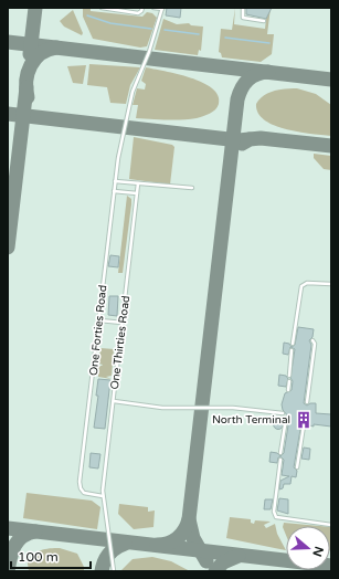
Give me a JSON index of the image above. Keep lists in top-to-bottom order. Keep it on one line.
{"streets":{"lane":["One Forties Road","One Thirties Road"]},"crossings":[["One Forties Road","One Thirties Road"]],"places":{"building":["North Terminal"]},"scale_bar":"100 m","north":"right"}
